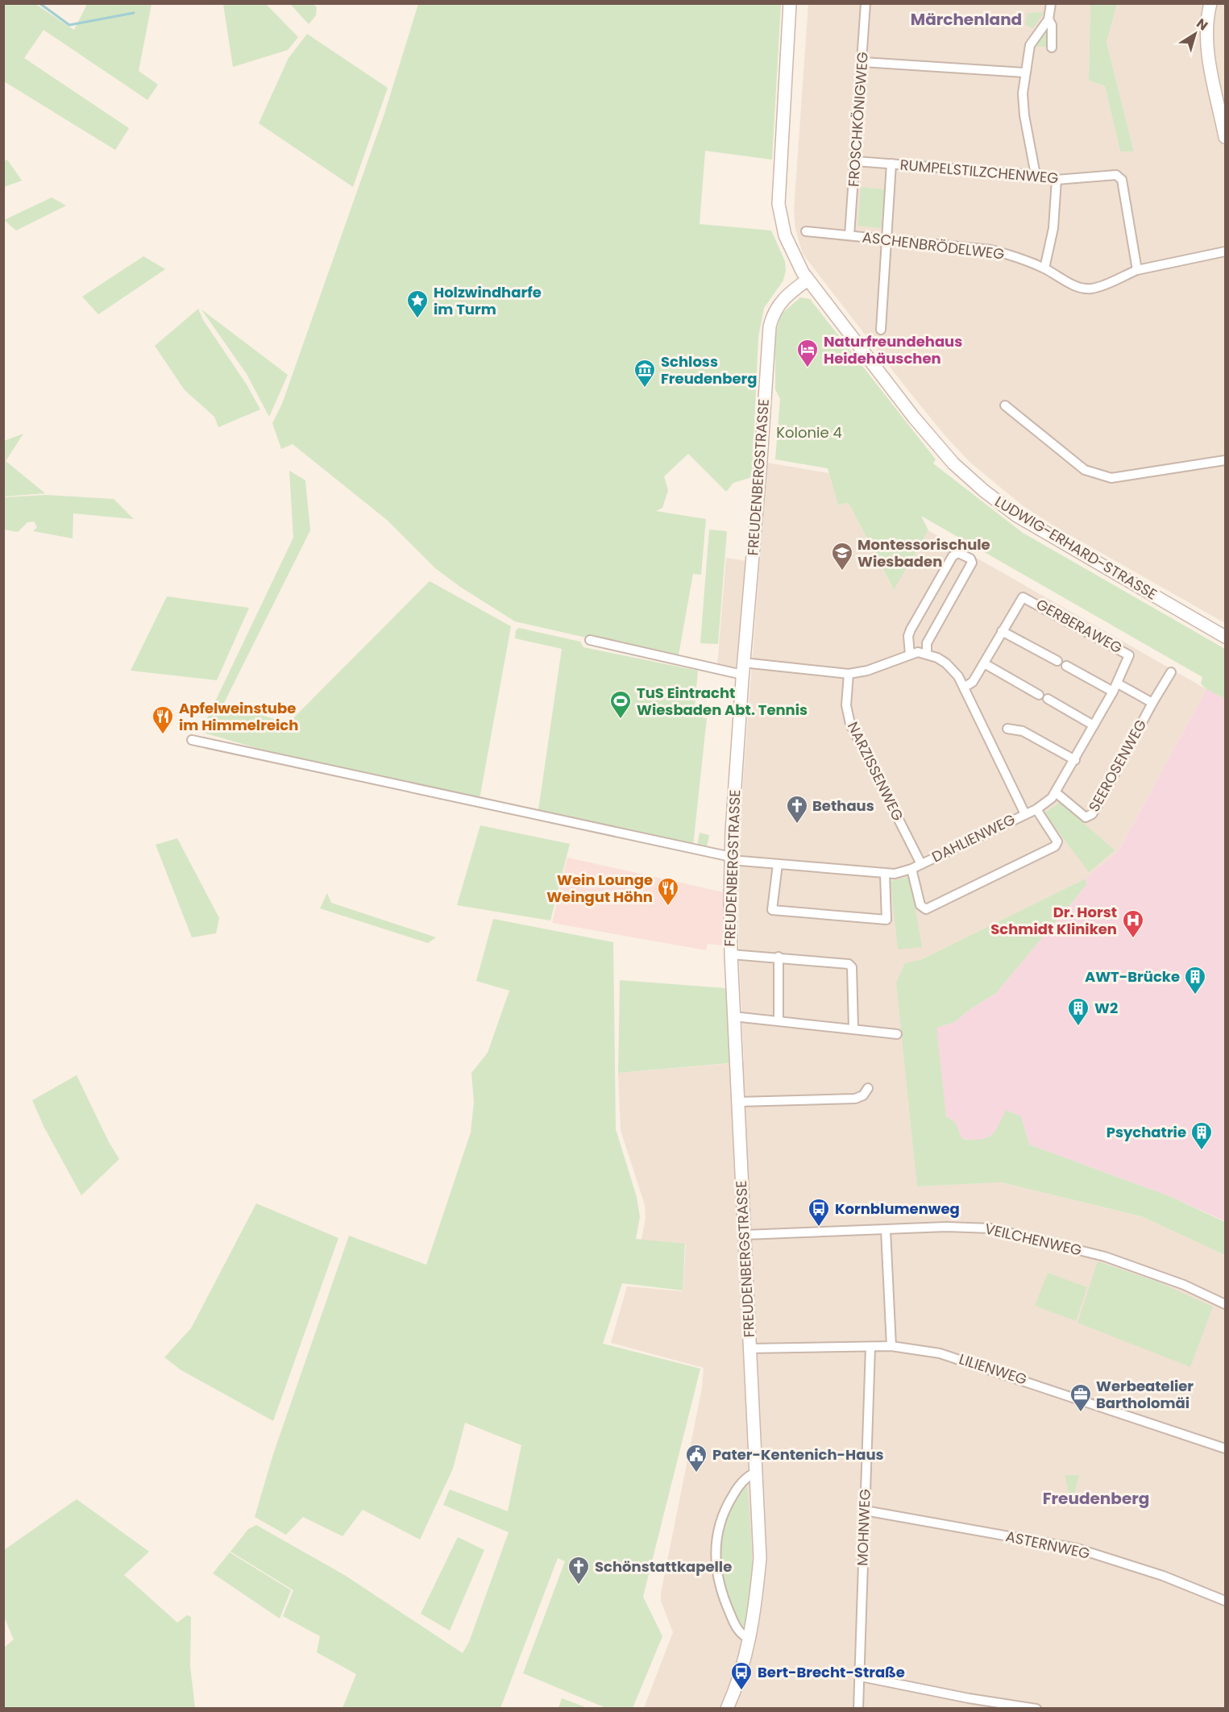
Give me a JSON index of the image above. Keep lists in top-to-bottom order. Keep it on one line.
{"streets":{"street":["FROSCHKÖNIGWEG","RUMPELSTILZCHENWEG","ASCHENBRÖDELWEG","FREUDENBERGSTRASSE","LUDWIG-ERHARD-STRASSE","GERBERAWEG","SEEROSENWEG","NARZISSENWEG","DAHLIENWEG","VEILCHENWEG","LILIENWEG","MOHNWEG","ASTERNWEG"]},"crossings":[["FROSCHKÖNIGWEG","RUMPELSTILZCHENWEG"],["FROSCHKÖNIGWEG","ASCHENBRÖDELWEG"],["RUMPELSTILZCHENWEG","ASCHENBRÖDELWEG"],["FREUDENBERGSTRASSE","LUDWIG-ERHARD-STRASSE"],["FREUDENBERGSTRASSE","DAHLIENWEG"],["FREUDENBERGSTRASSE","VEILCHENWEG"],["FREUDENBERGSTRASSE","LILIENWEG"],["GERBERAWEG","DAHLIENWEG"],["SEEROSENWEG","DAHLIENWEG"],["NARZISSENWEG","DAHLIENWEG"],["LILIENWEG","MOHNWEG"],["MOHNWEG","ASTERNWEG"]],"districts":["Märchenland","Freudenberg"],"parks":["Kolonie 4"],"places":{"place":["Holzwindharfe im Turm"],"hotel":["Naturfreundehaus Heidehäuschen"],"museum":["Schloss Freudenberg"],"school or university":["Montessorischule Wiesbaden"],"sports":["TuS Eintracht Wiesbaden Abt. Tennis"],"restaurant":["Apfelweinstube im Himmelreich","Wein Lounge Weingut Höhn"],"church":["Bethaus","Schönstattkapelle"],"hospital":["Dr. Horst Schmidt Kliniken"],"building":["AWT-Brücke","W2","Psychatrie"],"bus stop":["Kornblumenweg","Bert-Brecht-Straße"],"office":["Werbeatelier Bartholomäi"],"public building":["Pater-Kentenich-Haus"]},"north":"top right"}
